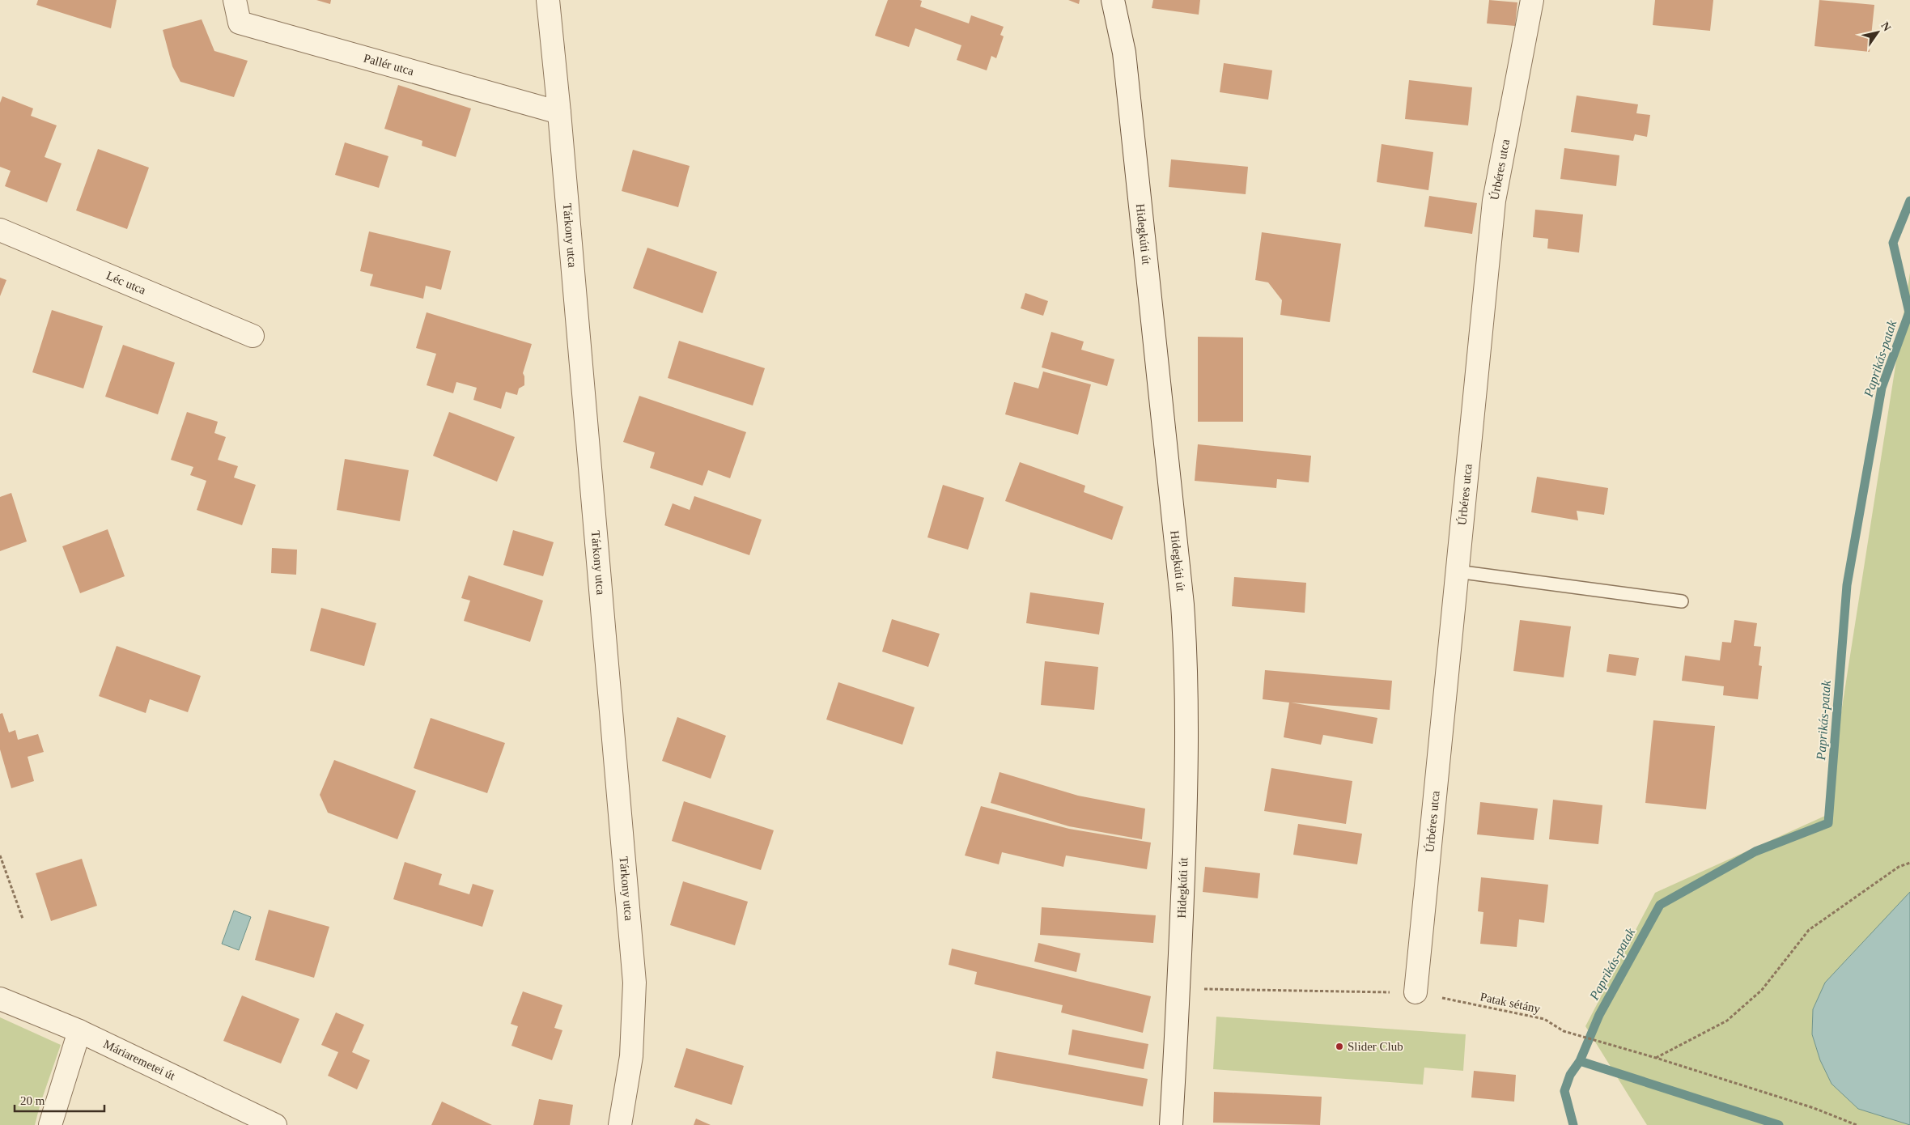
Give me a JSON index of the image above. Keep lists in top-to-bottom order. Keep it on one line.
{"streets":{"street":["Pallér utca","Úrbéres utca","Hidegkúti út","Tárkony utca","Léc utca","Máriaremetei út"],"path":["Patak sétány"]},"crossings":[["Pallér utca","Tárkony utca"],["Úrbéres utca","Patak sétány"]],"water":["Paprikás-patak"],"places":["Slider Club"],"scale_bar":"20 m","north":"top right"}
